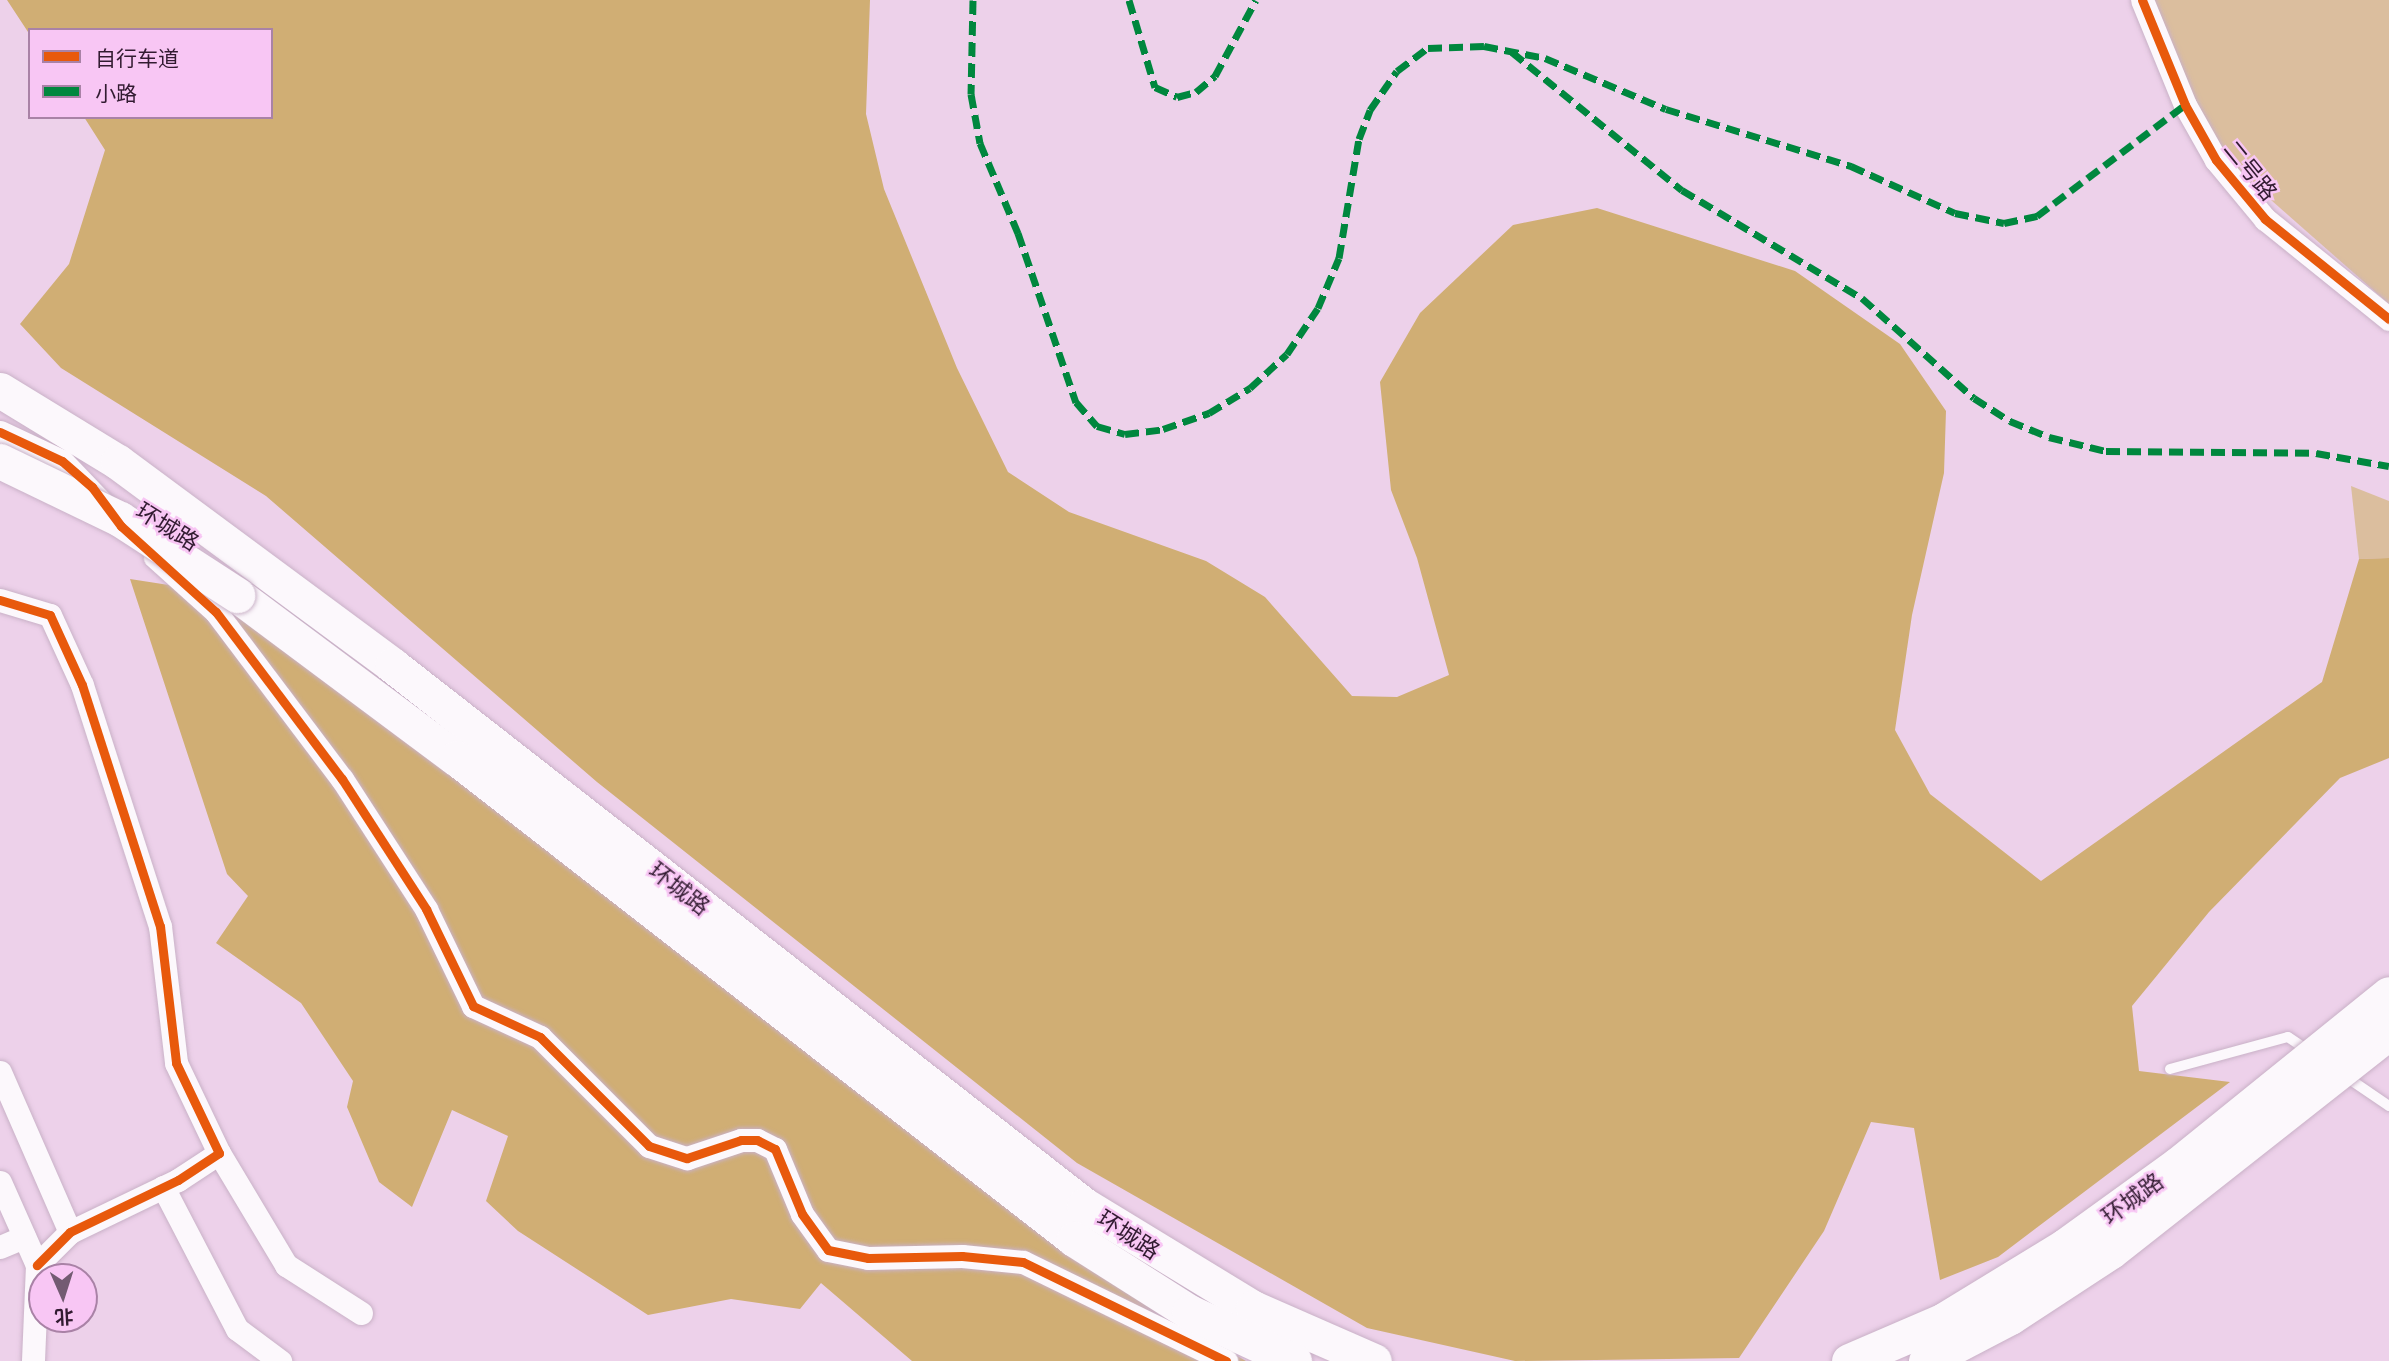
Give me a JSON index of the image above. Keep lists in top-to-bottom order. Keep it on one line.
{"streets":{"main road":["环城路"],"street":["二号路"]},"legend":["自行车道","小路"],"north":"bottom"}
